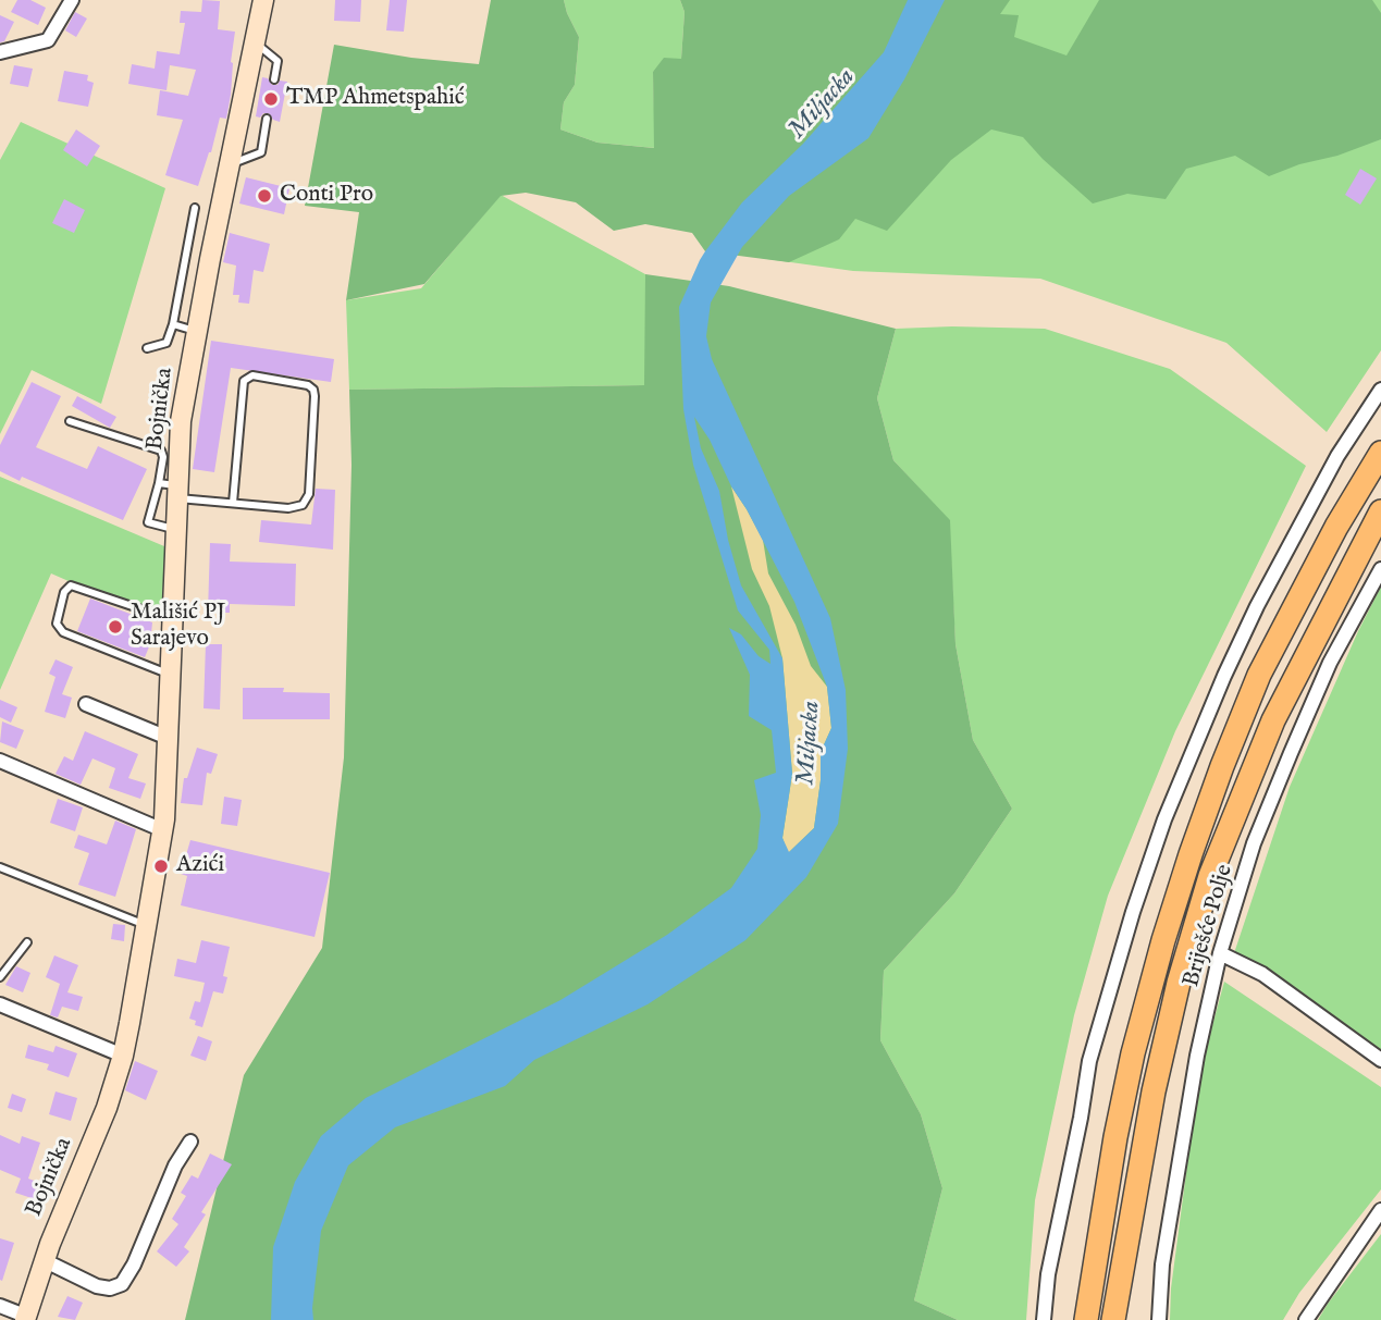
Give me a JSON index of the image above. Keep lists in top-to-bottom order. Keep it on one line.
{"streets":{"main road":["Bojnička"],"street":["Briješće Polje"]},"water":["Miljacka"],"places":["TMP Ahmetspahić","Conti Pro","Mališić PJ Sarajevo","Azići"]}
